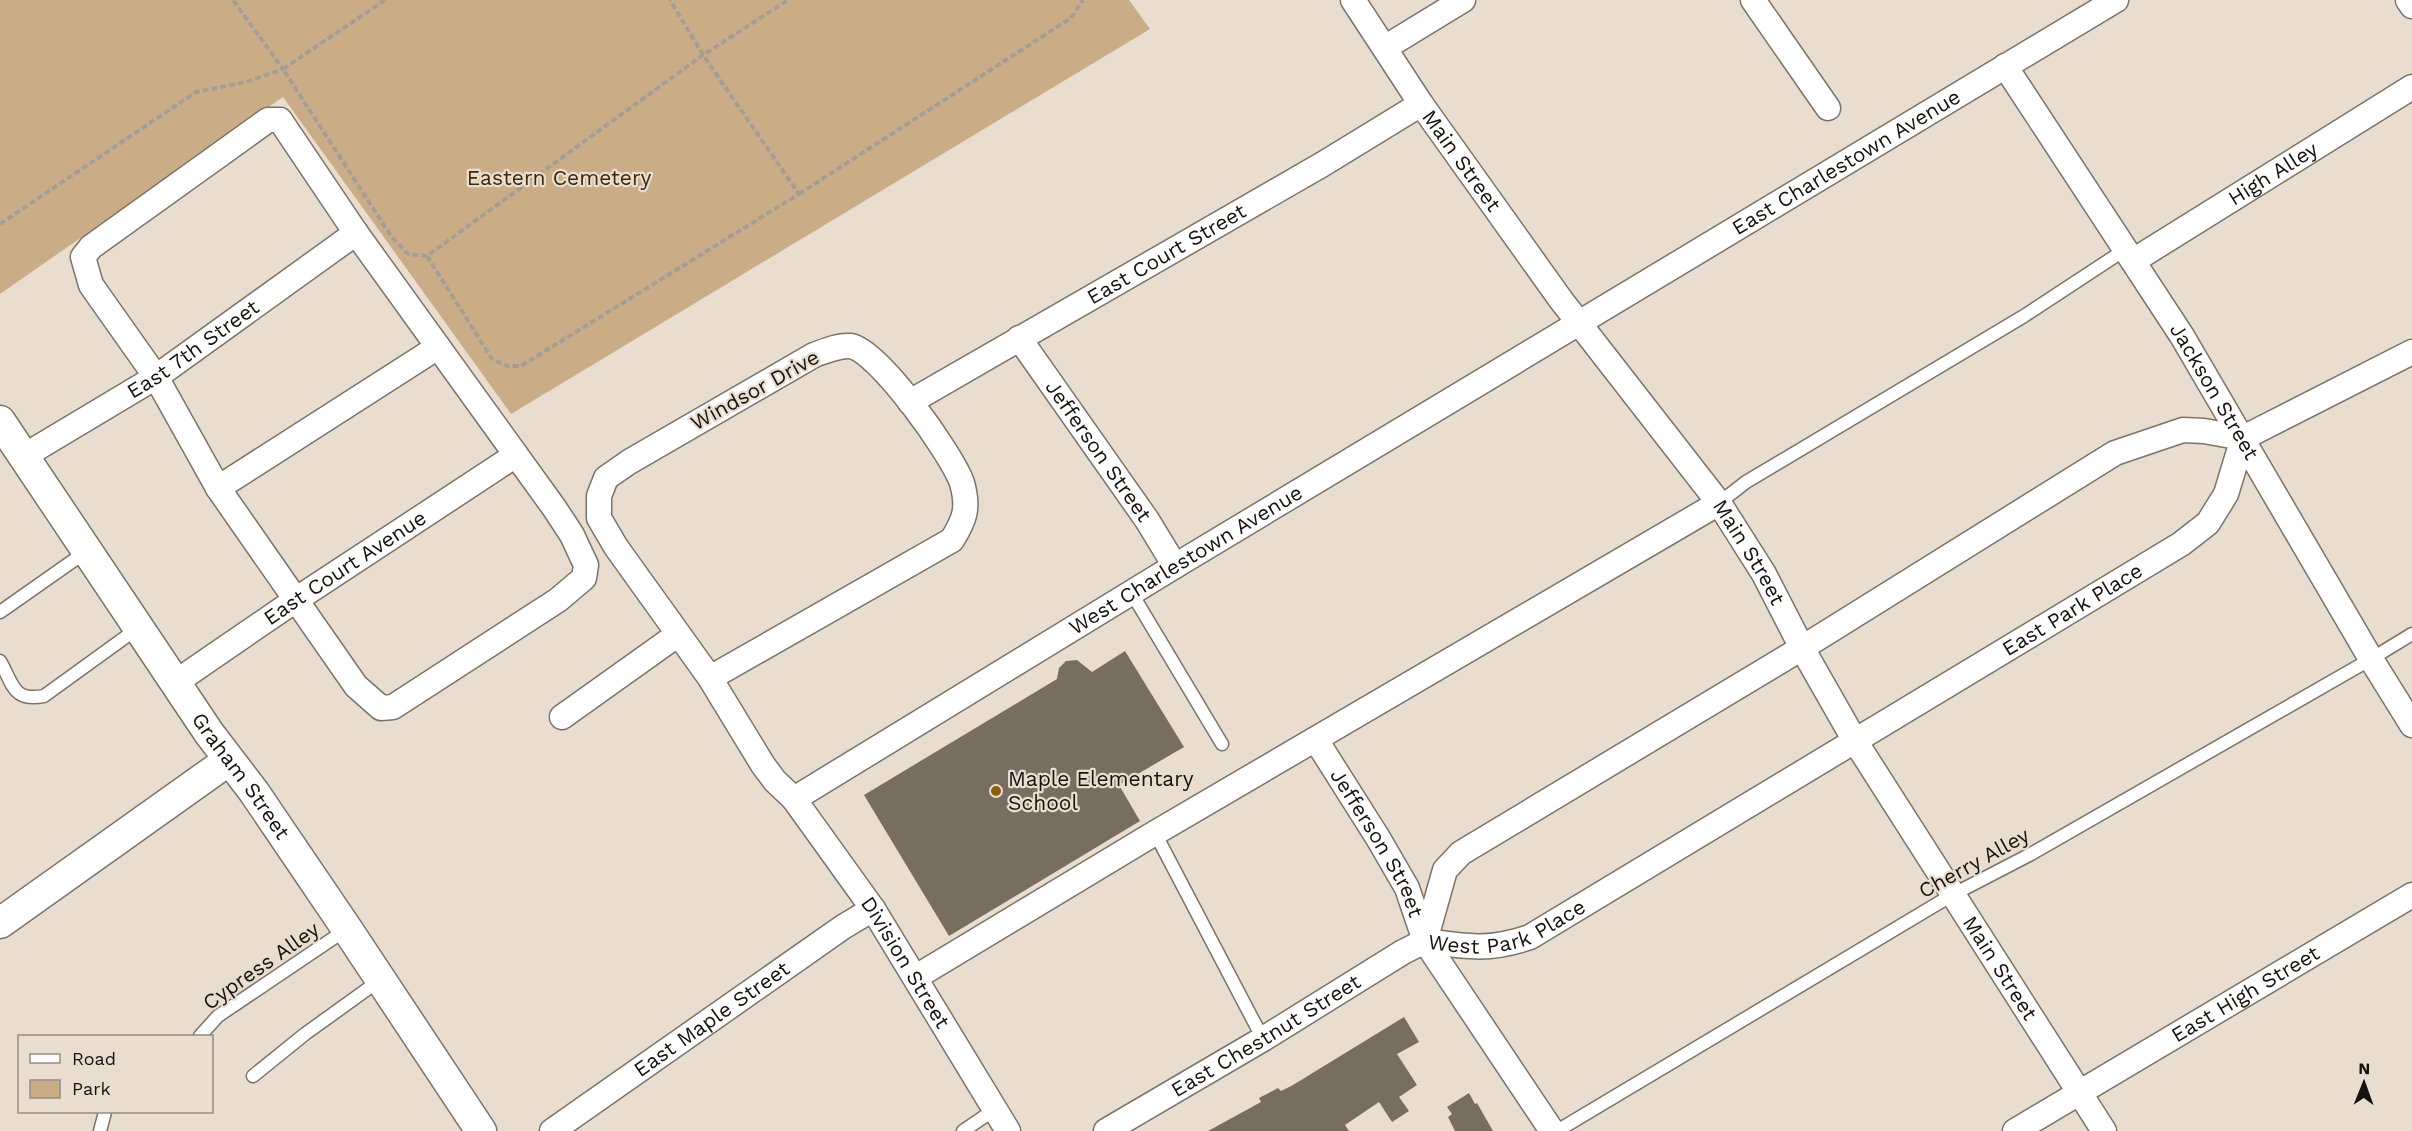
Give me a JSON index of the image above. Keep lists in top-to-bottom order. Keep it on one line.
{"streets":{"street":["Main Street","East Charlestown Avenue","High Alley","East Court Street","East 7th Street","Windsor Drive","Jackson Street","Jefferson Street","West Charlestown Avenue","East Court Avenue","East Park Place","Graham Street","West Park Place","Division Street","East High Street","East Maple Street","East Chestnut Street"],"lane":["Cherry Alley","Cypress Alley"]},"crossings":[["Main Street","East Charlestown Avenue"],["Main Street","East Court Street"],["Main Street","West Charlestown Avenue"],["Main Street","East Park Place"],["Main Street","Cherry Alley"],["Main Street","West Park Place"],["Main Street","East High Street"],["East Charlestown Avenue","Jackson Street"],["East Charlestown Avenue","West Charlestown Avenue"],["High Alley","Jackson Street"],["East Court Street","Windsor Drive"],["East Court Street","Jefferson Street"],["East 7th Street","Graham Street"],["Windsor Drive","West Charlestown Avenue"],["Windsor Drive","Division Street"],["Jackson Street","East Park Place"],["Jackson Street","Cherry Alley"],["Jefferson Street","West Charlestown Avenue"],["Jefferson Street","West Park Place"],["Jefferson Street","East Chestnut Street"],["West Charlestown Avenue","Division Street"],["East Court Avenue","Graham Street"],["East Park Place","West Park Place"],["Graham Street","Cypress Alley"],["West Park Place","East Chestnut Street"],["Division Street","East Maple Street"]],"parks":["Eastern Cemetery"],"places":["Maple Elementary School"],"legend":["Road","Park"],"north":"top"}
